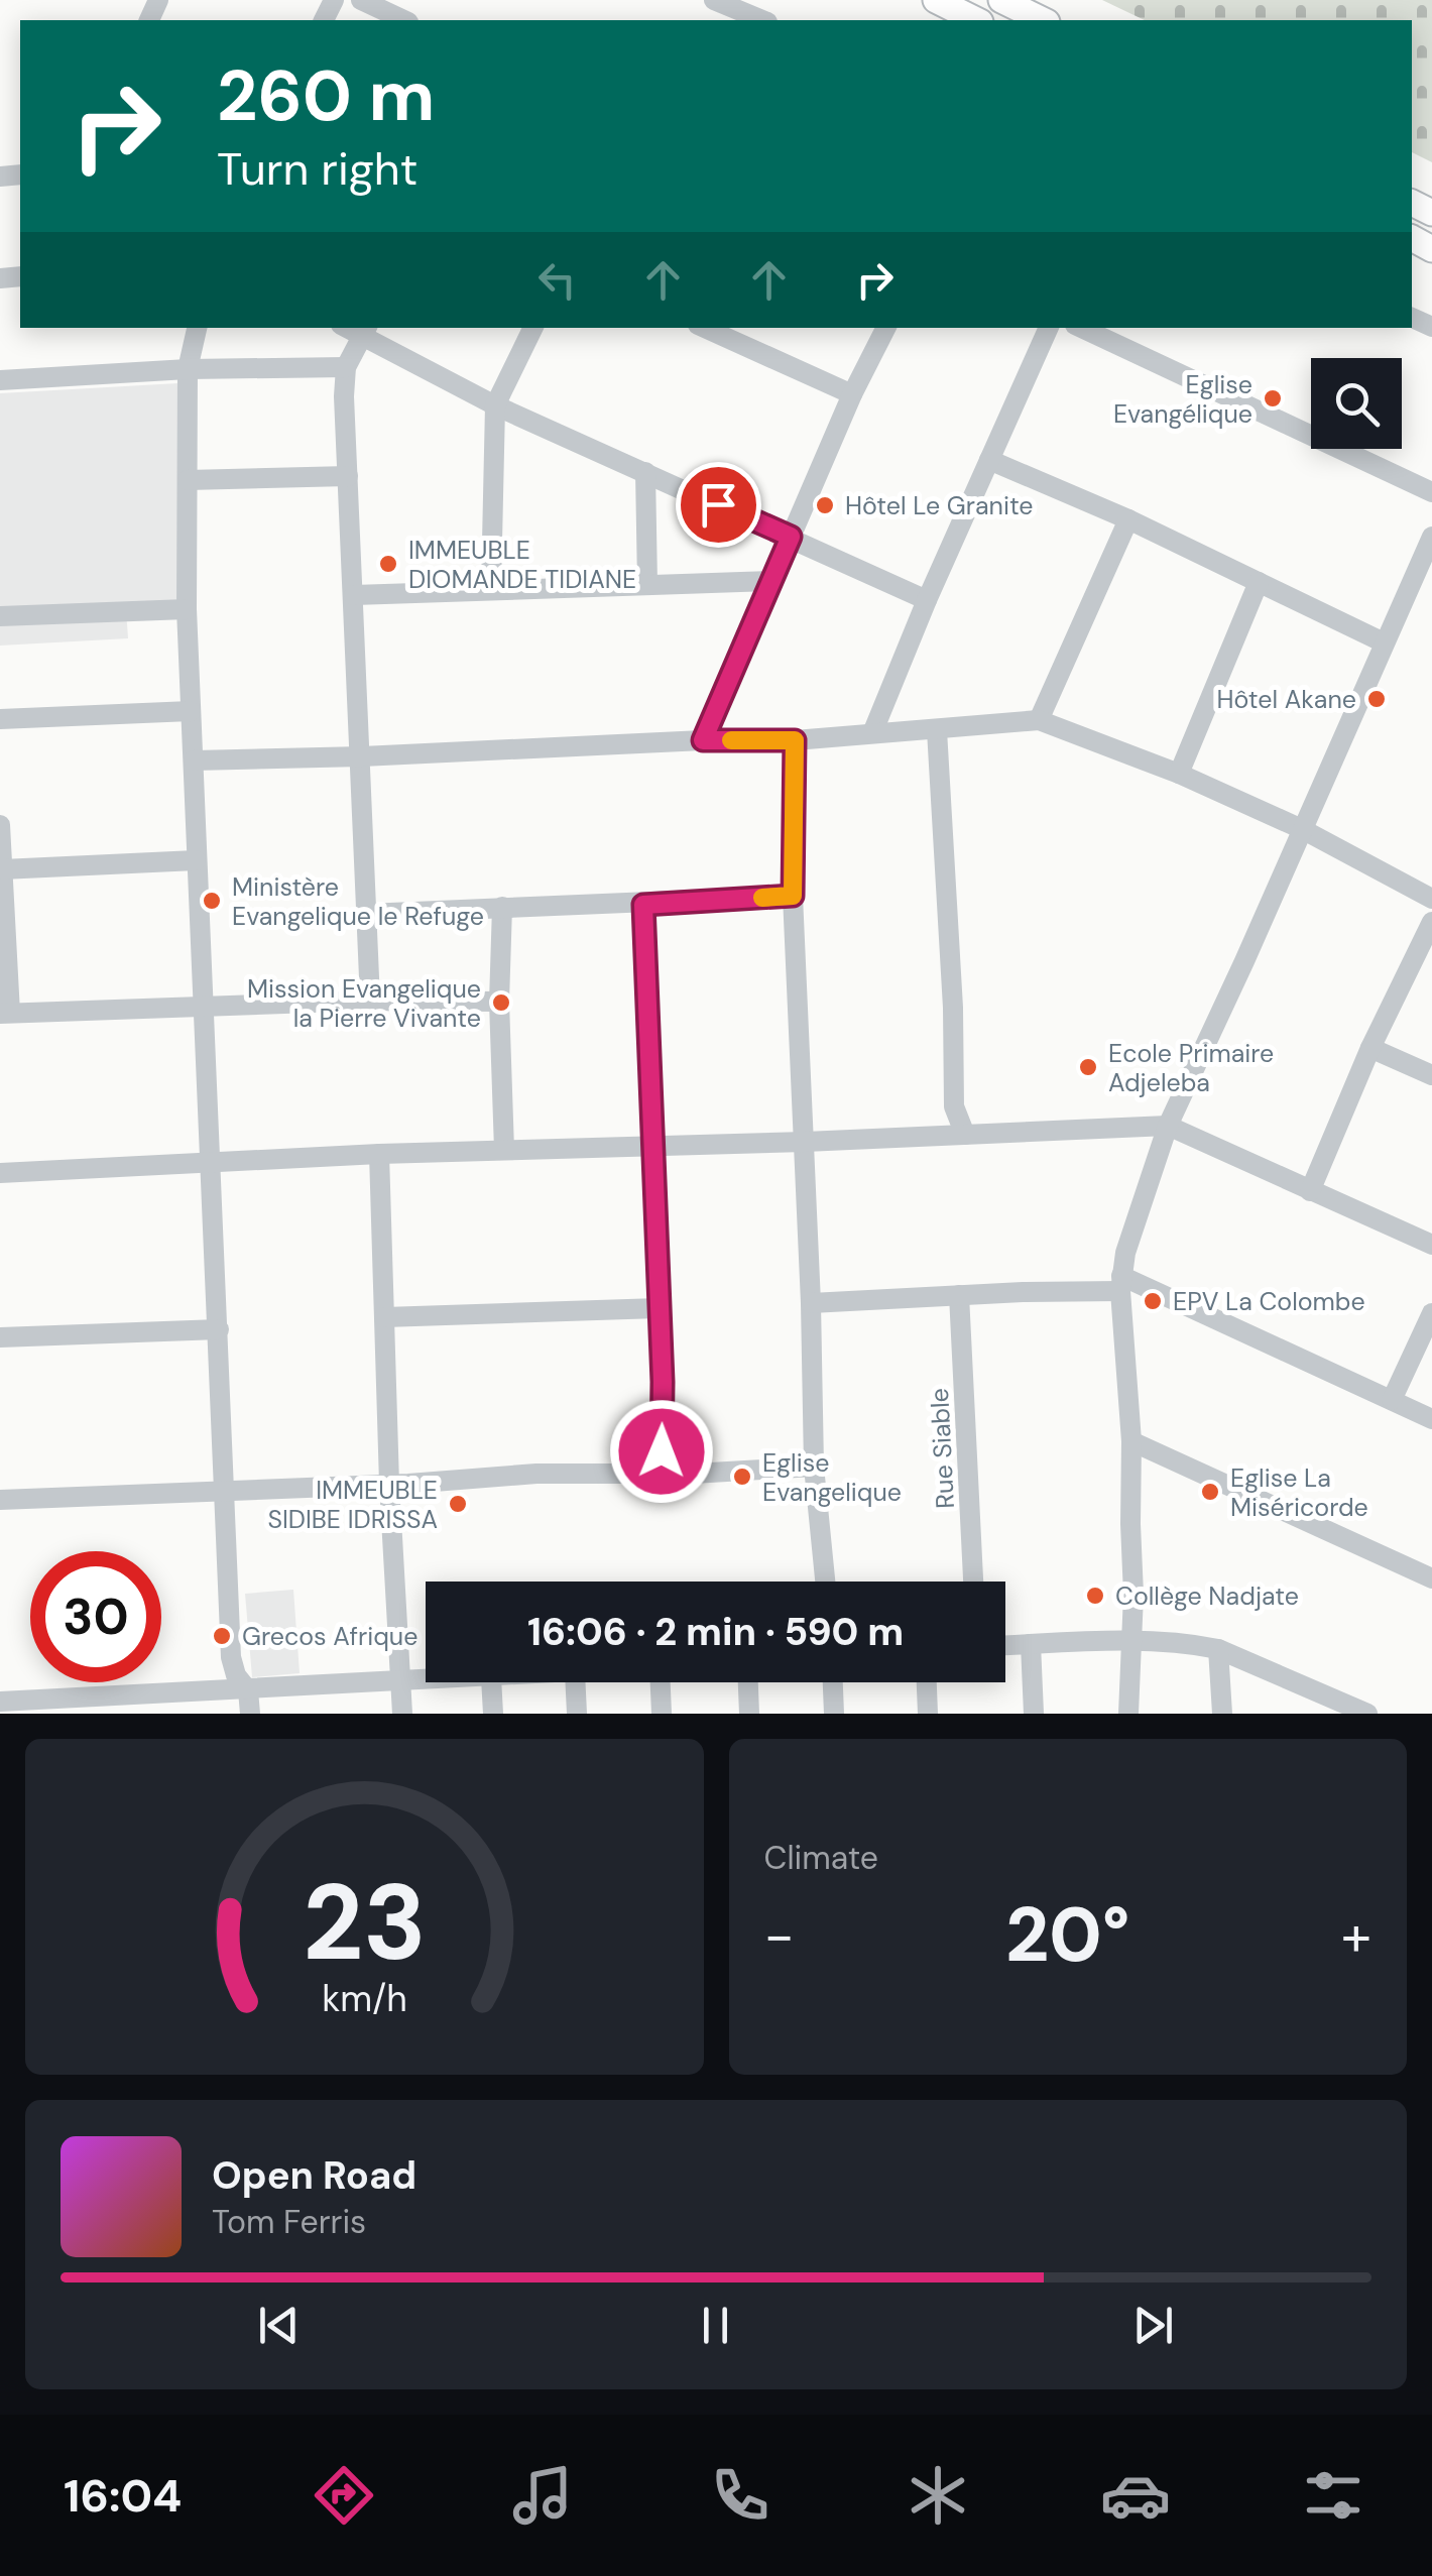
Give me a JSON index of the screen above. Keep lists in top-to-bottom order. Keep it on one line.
{"streets":{"street":["Rue Siable"]},"places":["Eglise Evangélique","Hôtel Le Granite","IMMEUBLE DIOMANDE TIDIANE","Hôtel Akane","Ministère Evangelique le Refuge","Mission Evangelique la Pierre Vivante","Ecole Primaire Adjeleba","EPV La Colombe","Eglise Evangelique","Eglise La Miséricorde","IMMEUBLE SIDIBE IDRISSA","Collège Nadjate","Grecos Afrique"],"page":{"turn":["260 m","Turn right"],"limit":"30","trip":"16:06 · 2 min · 590 m","tile":"Climate","heat":["−","20°","+"],"song":["Open Road","Tom Ferris"],"tabs":"16:04","gauge":["23","km/h"]}}
